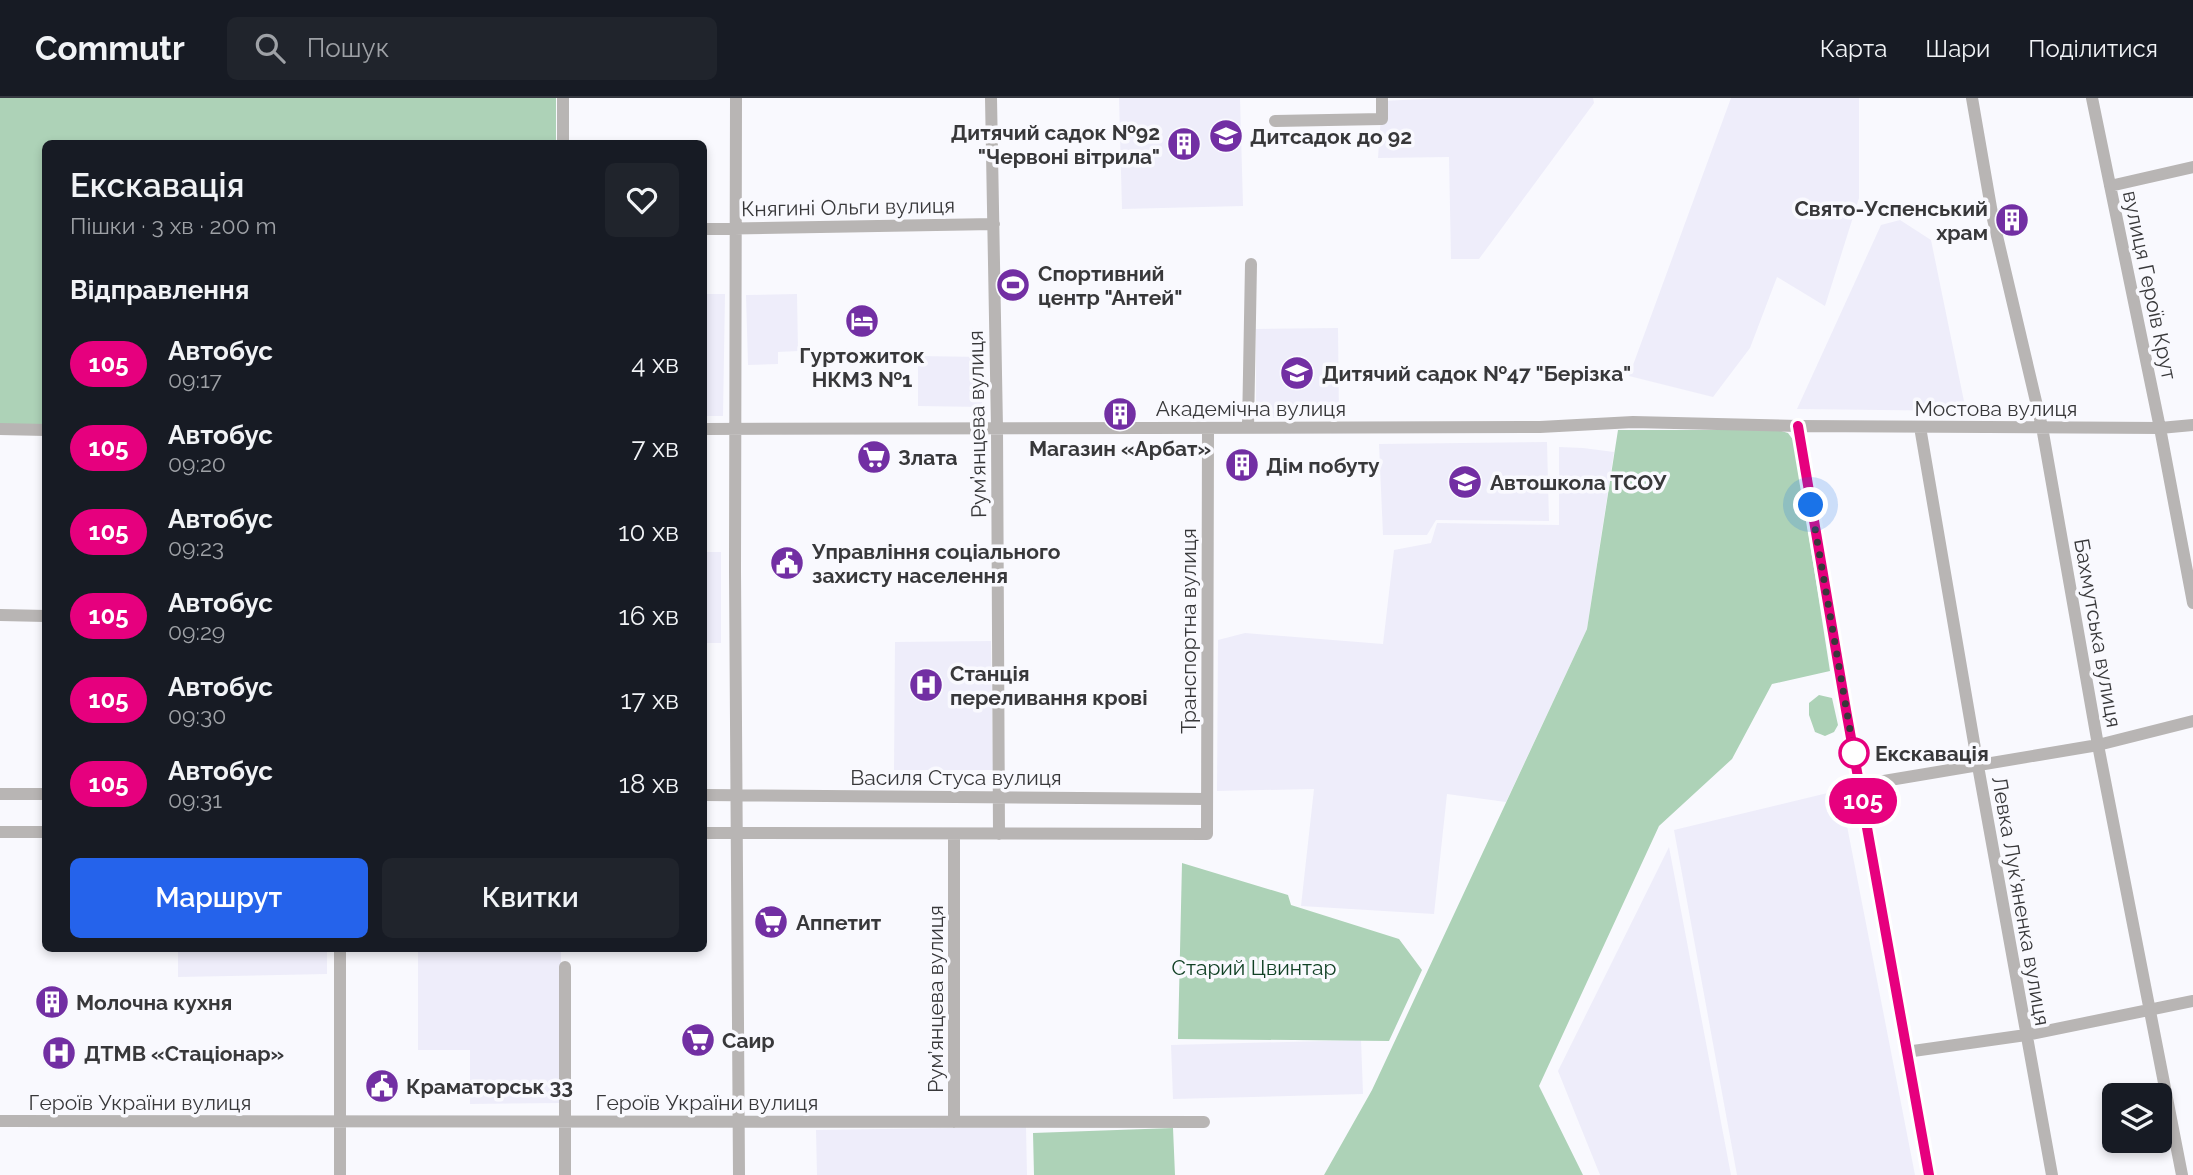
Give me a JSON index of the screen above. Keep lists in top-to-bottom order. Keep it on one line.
{"streets":{"street":["Княгині Ольги вулиця","вулиця Героїв Крут","Академічна вулиця","Мостова вулиця","Рум’янцева вулиця","Транспортна вулиця","Бахмутська вулиця","Василя Стуса вулиця","Левка Лук'яненка вулиця","Героїв України вулиця"]},"crossings":[["Княгині Ольги вулиця","Рум’янцева вулиця"],["вулиця Героїв Крут","Мостова вулиця"],["Академічна вулиця","Мостова вулиця"],["Академічна вулиця","Рум’янцева вулиця"],["Академічна вулиця","Транспортна вулиця"],["Мостова вулиця","Бахмутська вулиця"],["Мостова вулиця","Левка Лук'яненка вулиця"],["Рум’янцева вулиця","Транспортна вулиця"],["Рум’янцева вулиця","Василя Стуса вулиця"],["Рум’янцева вулиця","Героїв України вулиця"],["Транспортна вулиця","Василя Стуса вулиця"]],"parks":["Старий Цвинтар"],"places":{"school or university":["Дитсадок до 92","Дитячий садок №47 \"Берізка\"","Автошкола ТСОУ"],"building":["Дитячий садок №92 \"Червонi вiтрила\"","Свято-Успенський храм","Магазин «Арбат»","Дім побуту","Молочна кухня"],"sports":["Спортивний центр \"Антей\""],"hotel":["Гуртожиток НКМЗ №1"],"supermarket":["Злата","Аппетит","Саир"],"public building":["Управління соціального захисту населення","Краматорськ 33"],"hospital":["Станція переливання крові","ДТМВ «Стаціонар»"],"other":["Екскавація"]},"lines":["bus line 105"],"page":{"header":"Commutr","search":"Пошук","nav":["Карта","Шари","Поділитися"],"on_map":"105","heading":[["Екскавація","Пішки · 3 хв · 200 m"],"Відправлення"],"list":[{"mark":"105","name":"Автобус","note":"09:17","value":"4 хв"},{"mark":"105","name":"Автобус","note":"09:20","value":"7 хв"},{"mark":"105","name":"Автобус","note":"09:23","value":"10 хв"},{"mark":"105","name":"Автобус","note":"09:29","value":"16 хв"},{"mark":"105","name":"Автобус","note":"09:30","value":"17 хв"},{"mark":"105","name":"Автобус","note":"09:31","value":"18 хв"}],"buttons":["Маршрут","Квитки"]}}
